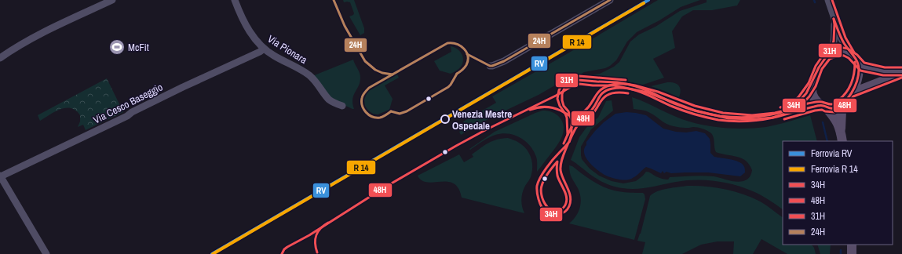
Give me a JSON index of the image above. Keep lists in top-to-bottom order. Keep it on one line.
{"streets":{"street":["Via Pionara","Via Cesco Baseggio"]},"crossings":[["Via Pionara","Via Cesco Baseggio"]],"places":{"sports":["McFit"],"other":["Venezia Mestre Ospedale"]},"lines":["rail line RV","transit line 31H","transit line 24H","transit line 34H","transit line 48H"],"legend":["Ferrovia RV","Ferrovia R 14","34H","48H","31H","24H"]}
